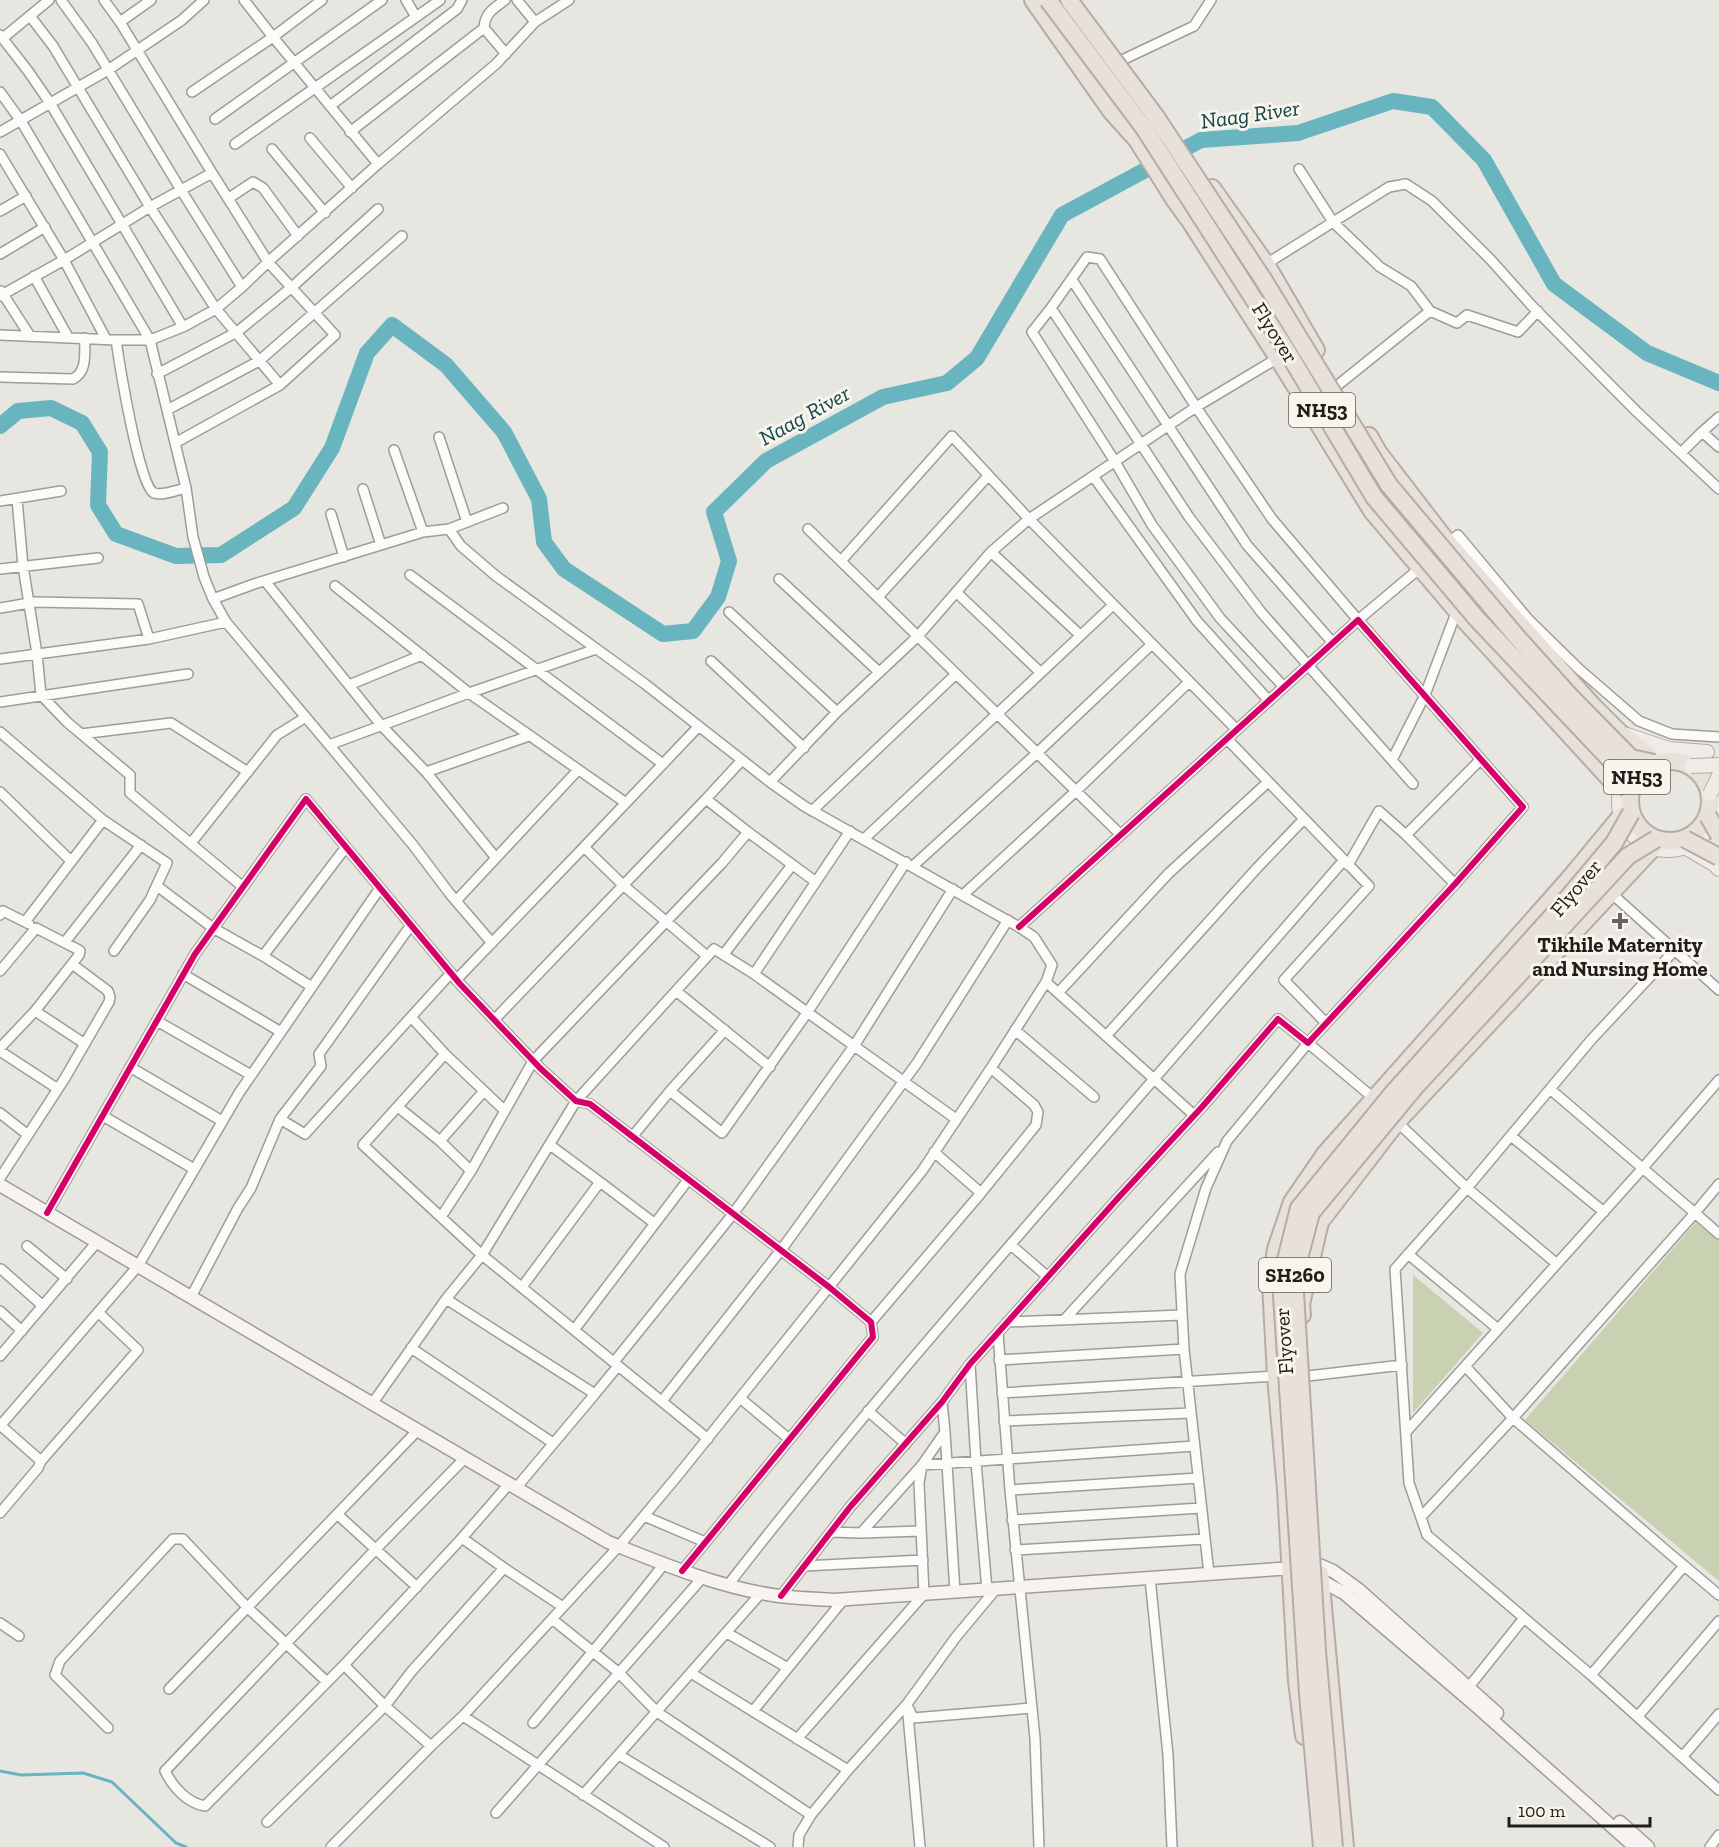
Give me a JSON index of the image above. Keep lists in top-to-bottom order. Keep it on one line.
{"streets":{"highway":["Flyover","NH53","SH260"]},"crossings":[["Flyover","NH53"],["Flyover","SH260"],["NH53","SH260"]],"water":["Naag River"],"places":{"health":["Tikhile Maternity and Nursing Home"]},"scale_bar":"100 m"}
